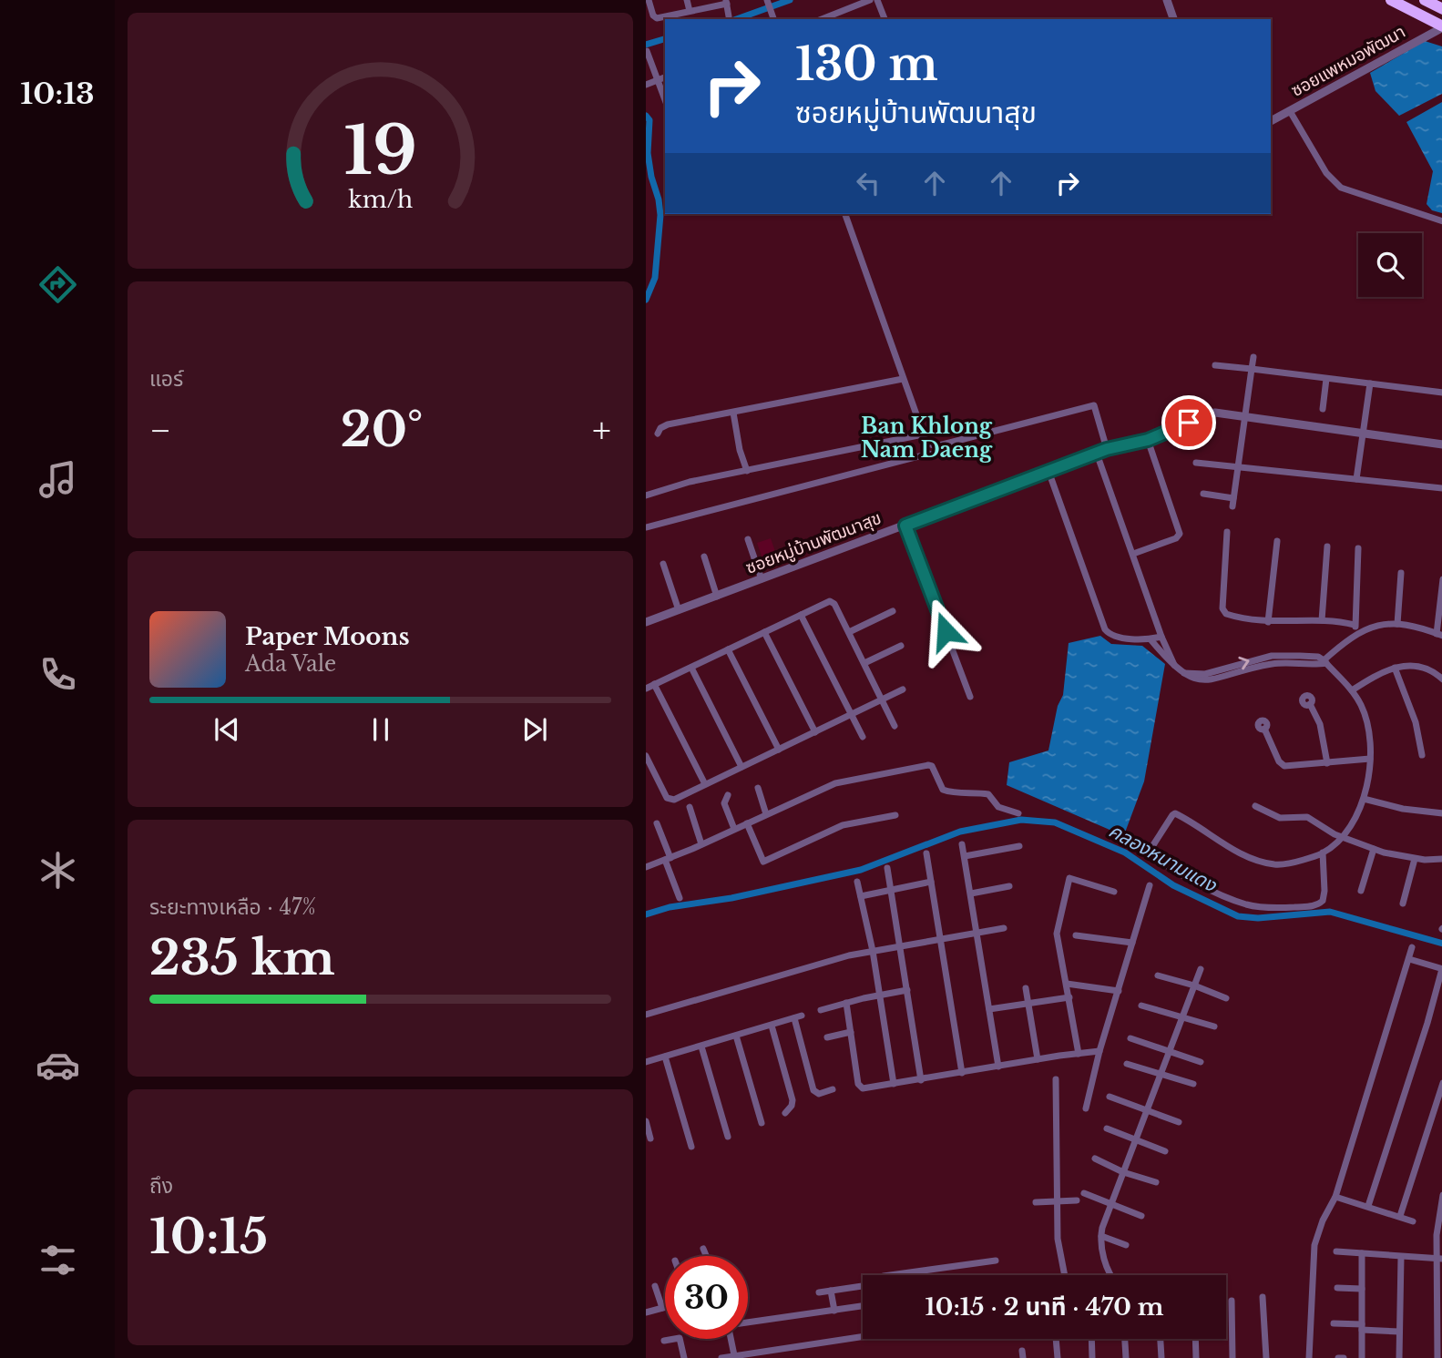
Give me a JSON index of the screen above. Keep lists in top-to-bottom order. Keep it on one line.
{"streets":{"street":["ซอยแพหมอพัฒนา","ซอยหมู่บ้านพัฒนาสุข"]},"districts":["Ban Khlong Nam Daeng"],"water":["คลองหนามแดง"],"page":{"tabs":"10:13","turn":["130 m","ซอยหมู่บ้านพัฒนาสุข"],"tile":["แอร์",["ระยะทางเหลือ · 47%","235 km"],["ถึง","10:15"]],"heat":["−","20°","+"],"song":["Paper Moons","Ada Vale"],"limit":"30","trip":"10:15 · 2 นาที · 470 m","gauge":["19","km/h"]}}
